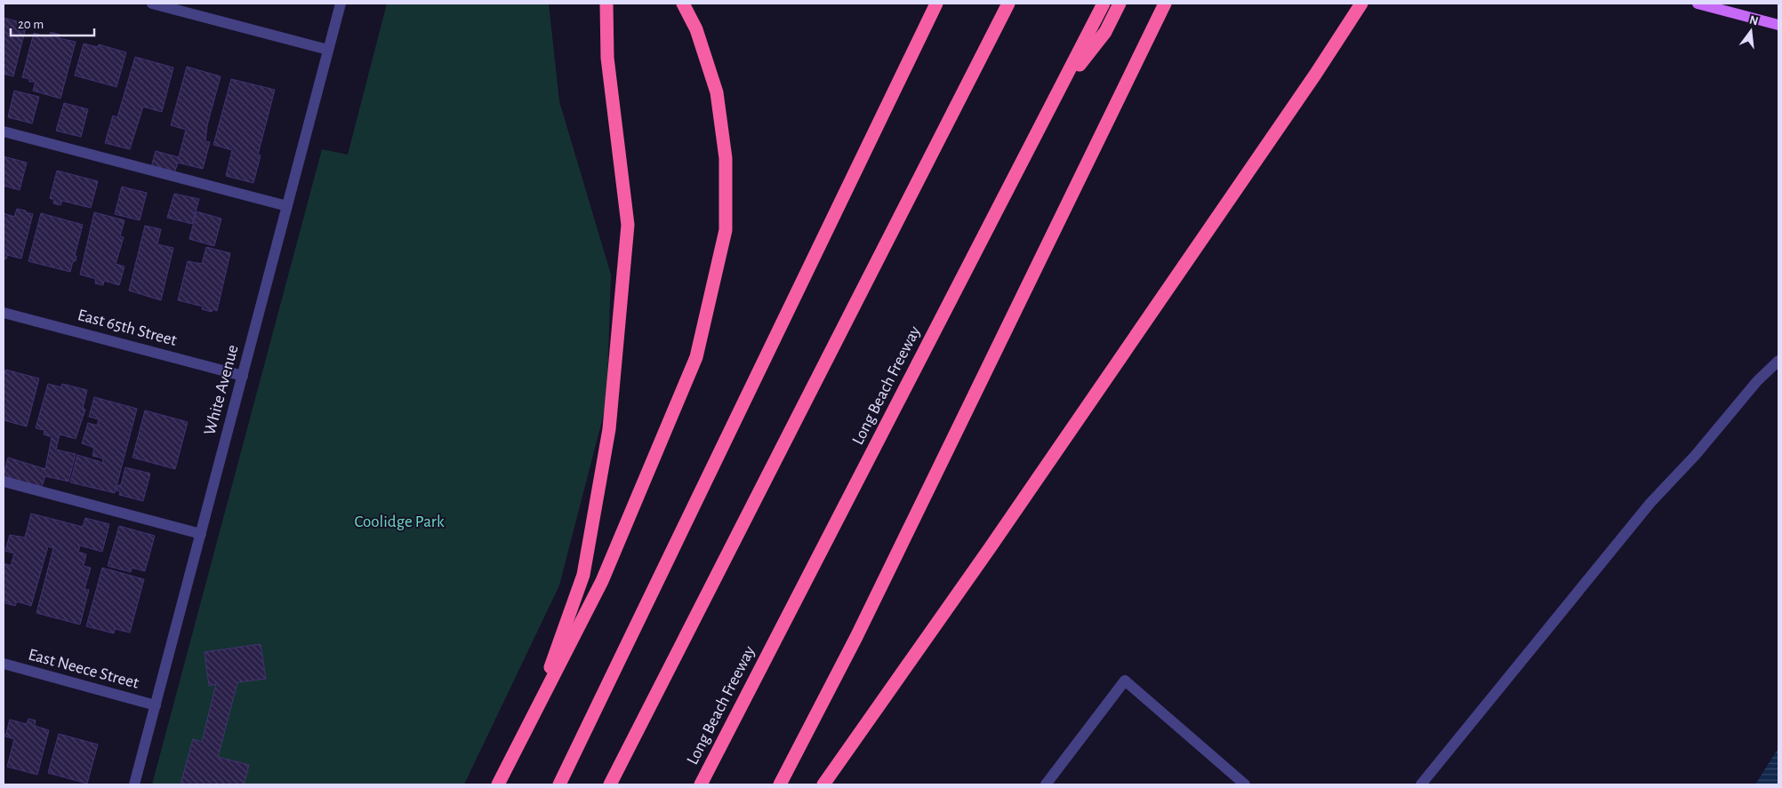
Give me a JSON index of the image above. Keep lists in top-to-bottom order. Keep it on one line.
{"streets":{"highway":["Long Beach Freeway"],"street":["East 65th Street","White Avenue","East Neece Street"]},"crossings":[["East 65th Street","White Avenue"],["White Avenue","East Neece Street"]],"parks":["Coolidge Park"],"scale_bar":"20 m","north":"top"}
